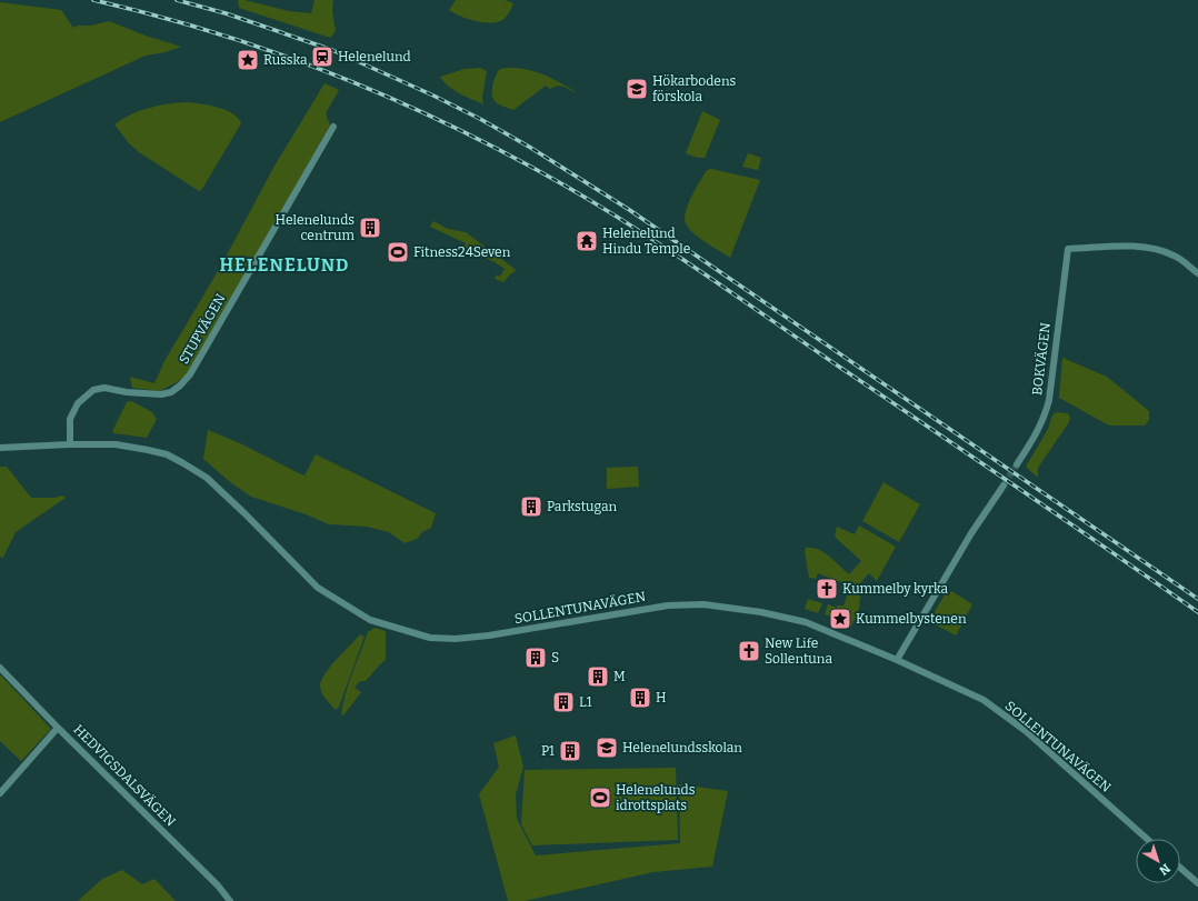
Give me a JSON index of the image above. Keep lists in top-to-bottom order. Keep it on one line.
{"streets":{"street":["STUPVÄGEN","BOKVÄGEN","SOLLENTUNAVÄGEN","HEDVIGSDALSVÄGEN"]},"crossings":[["STUPVÄGEN","SOLLENTUNAVÄGEN"]],"districts":["HELENELUND"],"places":{"station":["Helenelund"],"place":["Russka","Kummelbystenen"],"school or university":["Hökarbodens förskola","Helenelundsskolan"],"building":["Helenelunds centrum","Parkstugan","S","M","H","L1","P1"],"temple":["Helenelund Hindu Temple"],"sports":["Fitness24Seven","Helenelunds idrottsplats"],"church":["Kummelby kyrka","New Life Sollentuna"]},"north":"bottom right"}
